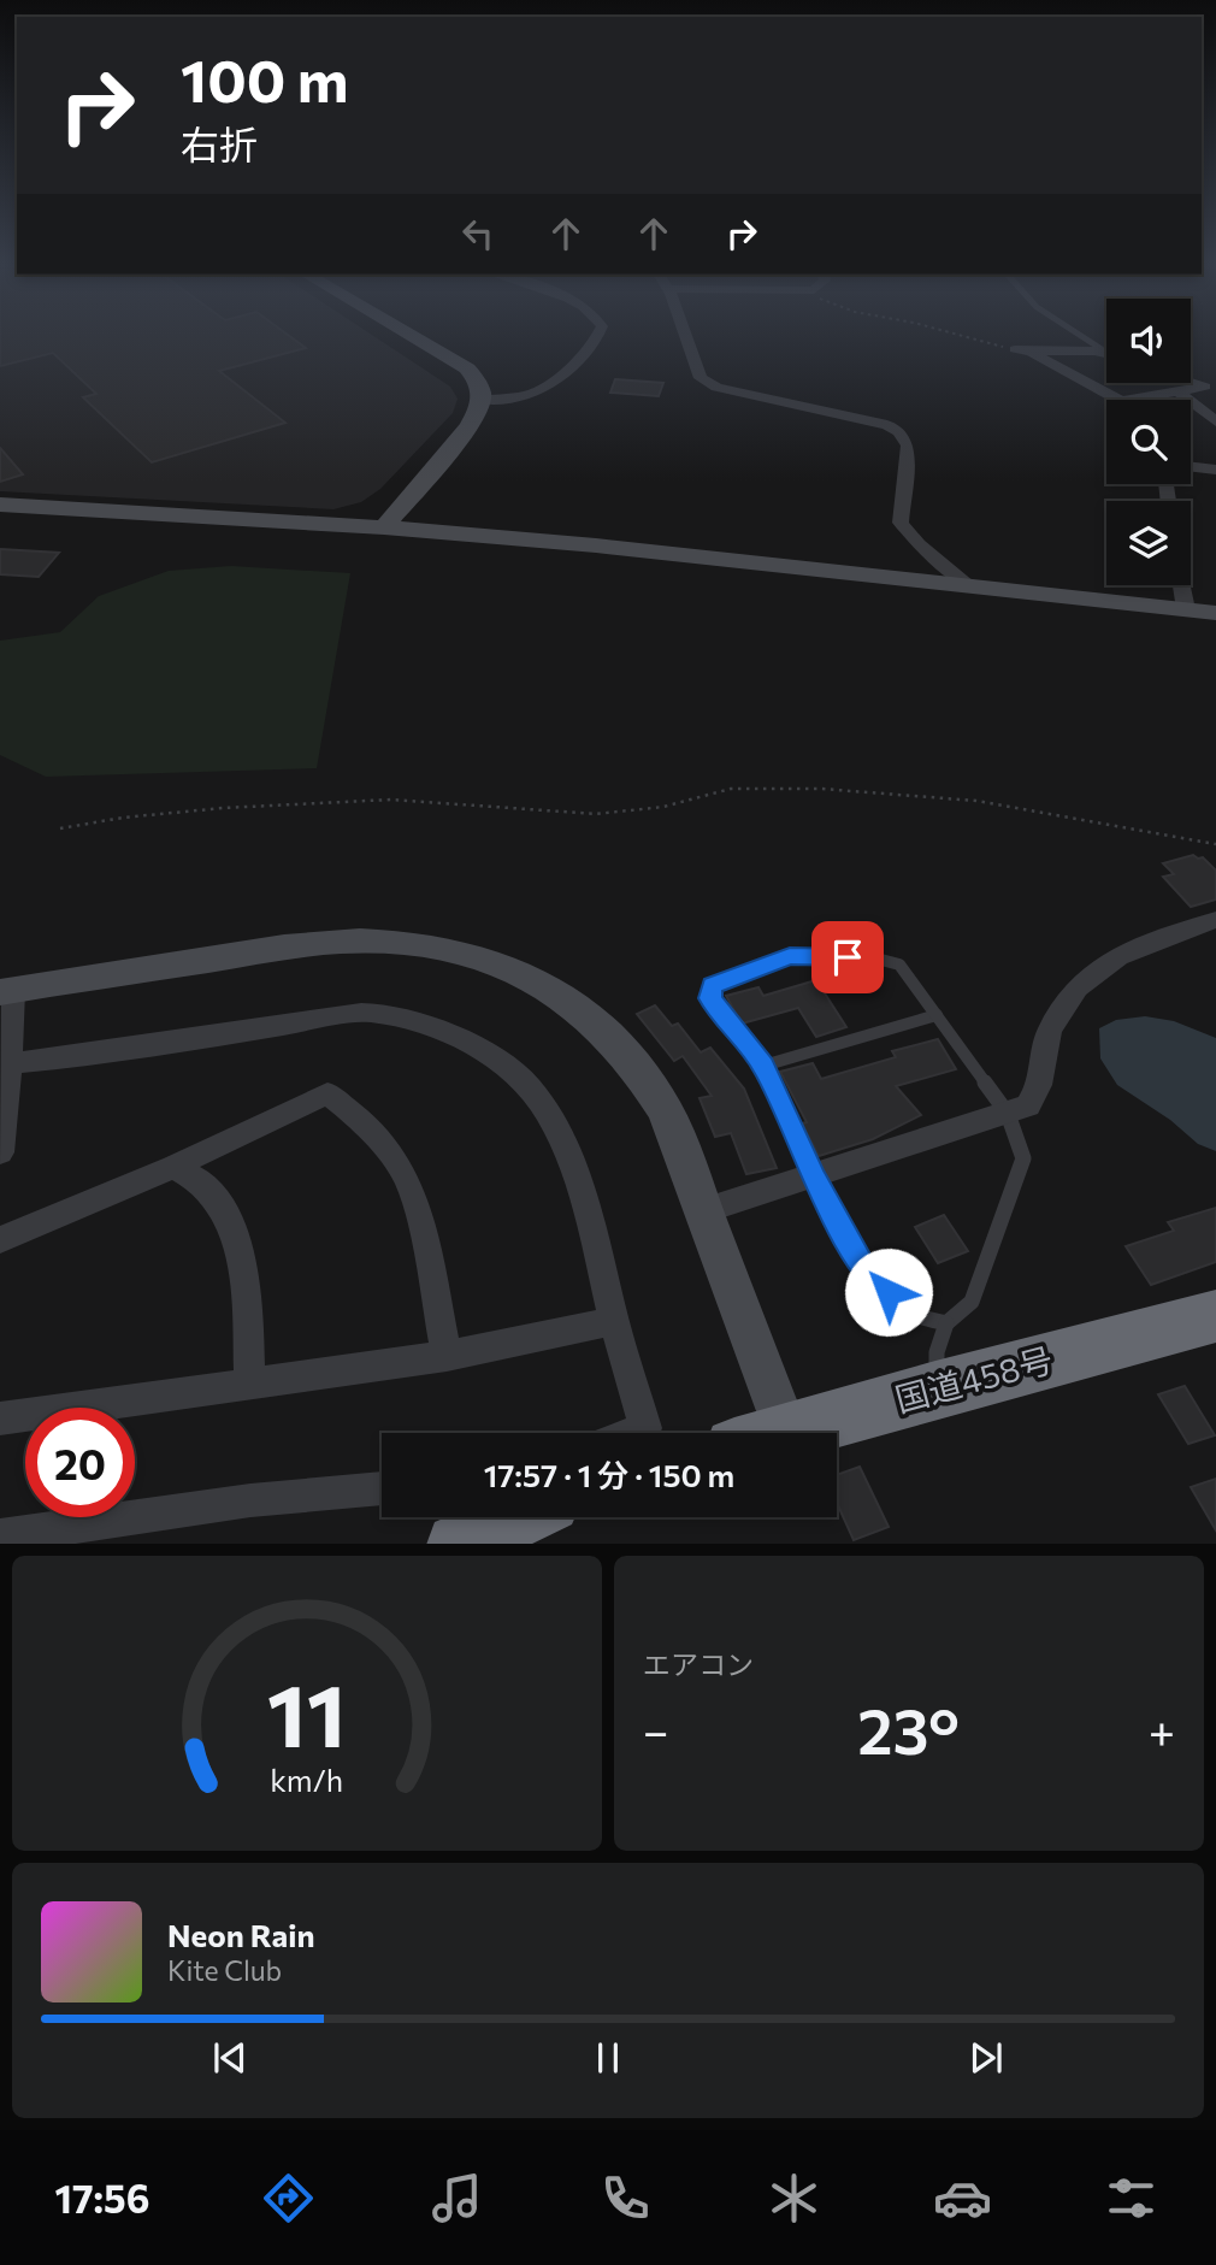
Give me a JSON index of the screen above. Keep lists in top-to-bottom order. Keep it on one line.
{"streets":{"highway":["国道458号"]},"page":{"turn":["100 m","右折"],"limit":"20","trip":"17:57 · 1 分 · 150 m","tile":"エアコン","heat":["−","23°","+"],"song":["Neon Rain","Kite Club"],"tabs":"17:56","gauge":["11","km/h"]}}
